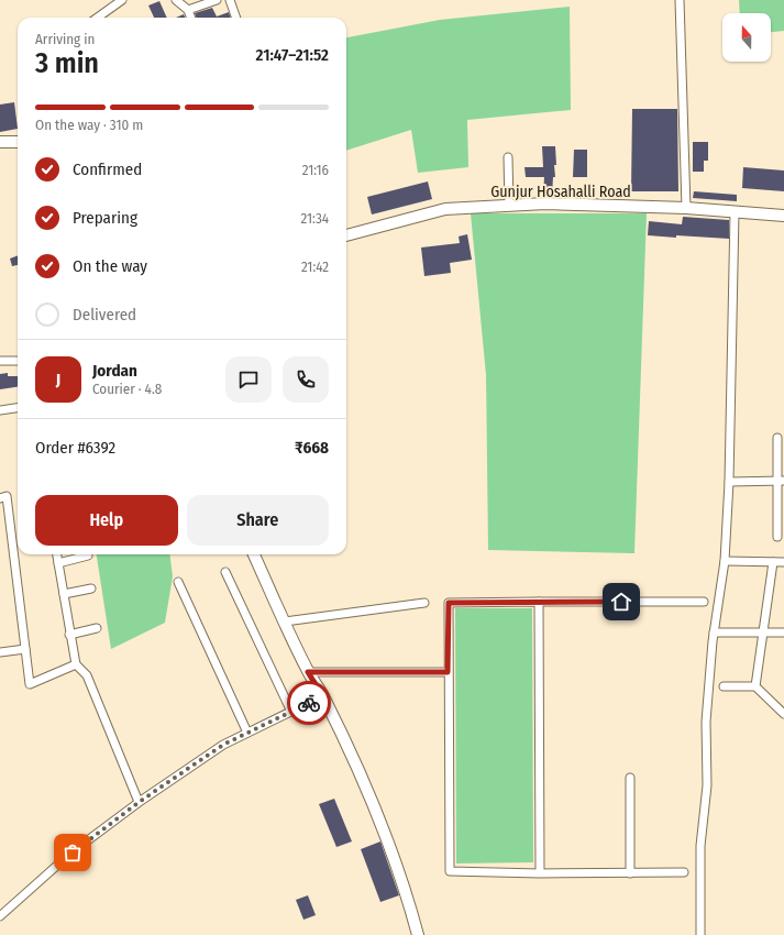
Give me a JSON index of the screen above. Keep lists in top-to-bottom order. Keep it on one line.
{"streets":{"street":["Gunjur Hosahalli Road"]},"north":"top","page":{"heading":["3 min","Arriving in","21:47–21:52"],"panel":["Jordan","Courier · 4.8","Order #6392","₹668"],"bar":"On the way · 310 m","list":[["Confirmed","21:16"],["Preparing","21:34"],["On the way","21:42"],"Delivered"],"round":"J","buttons":["Help","Share"]}}
